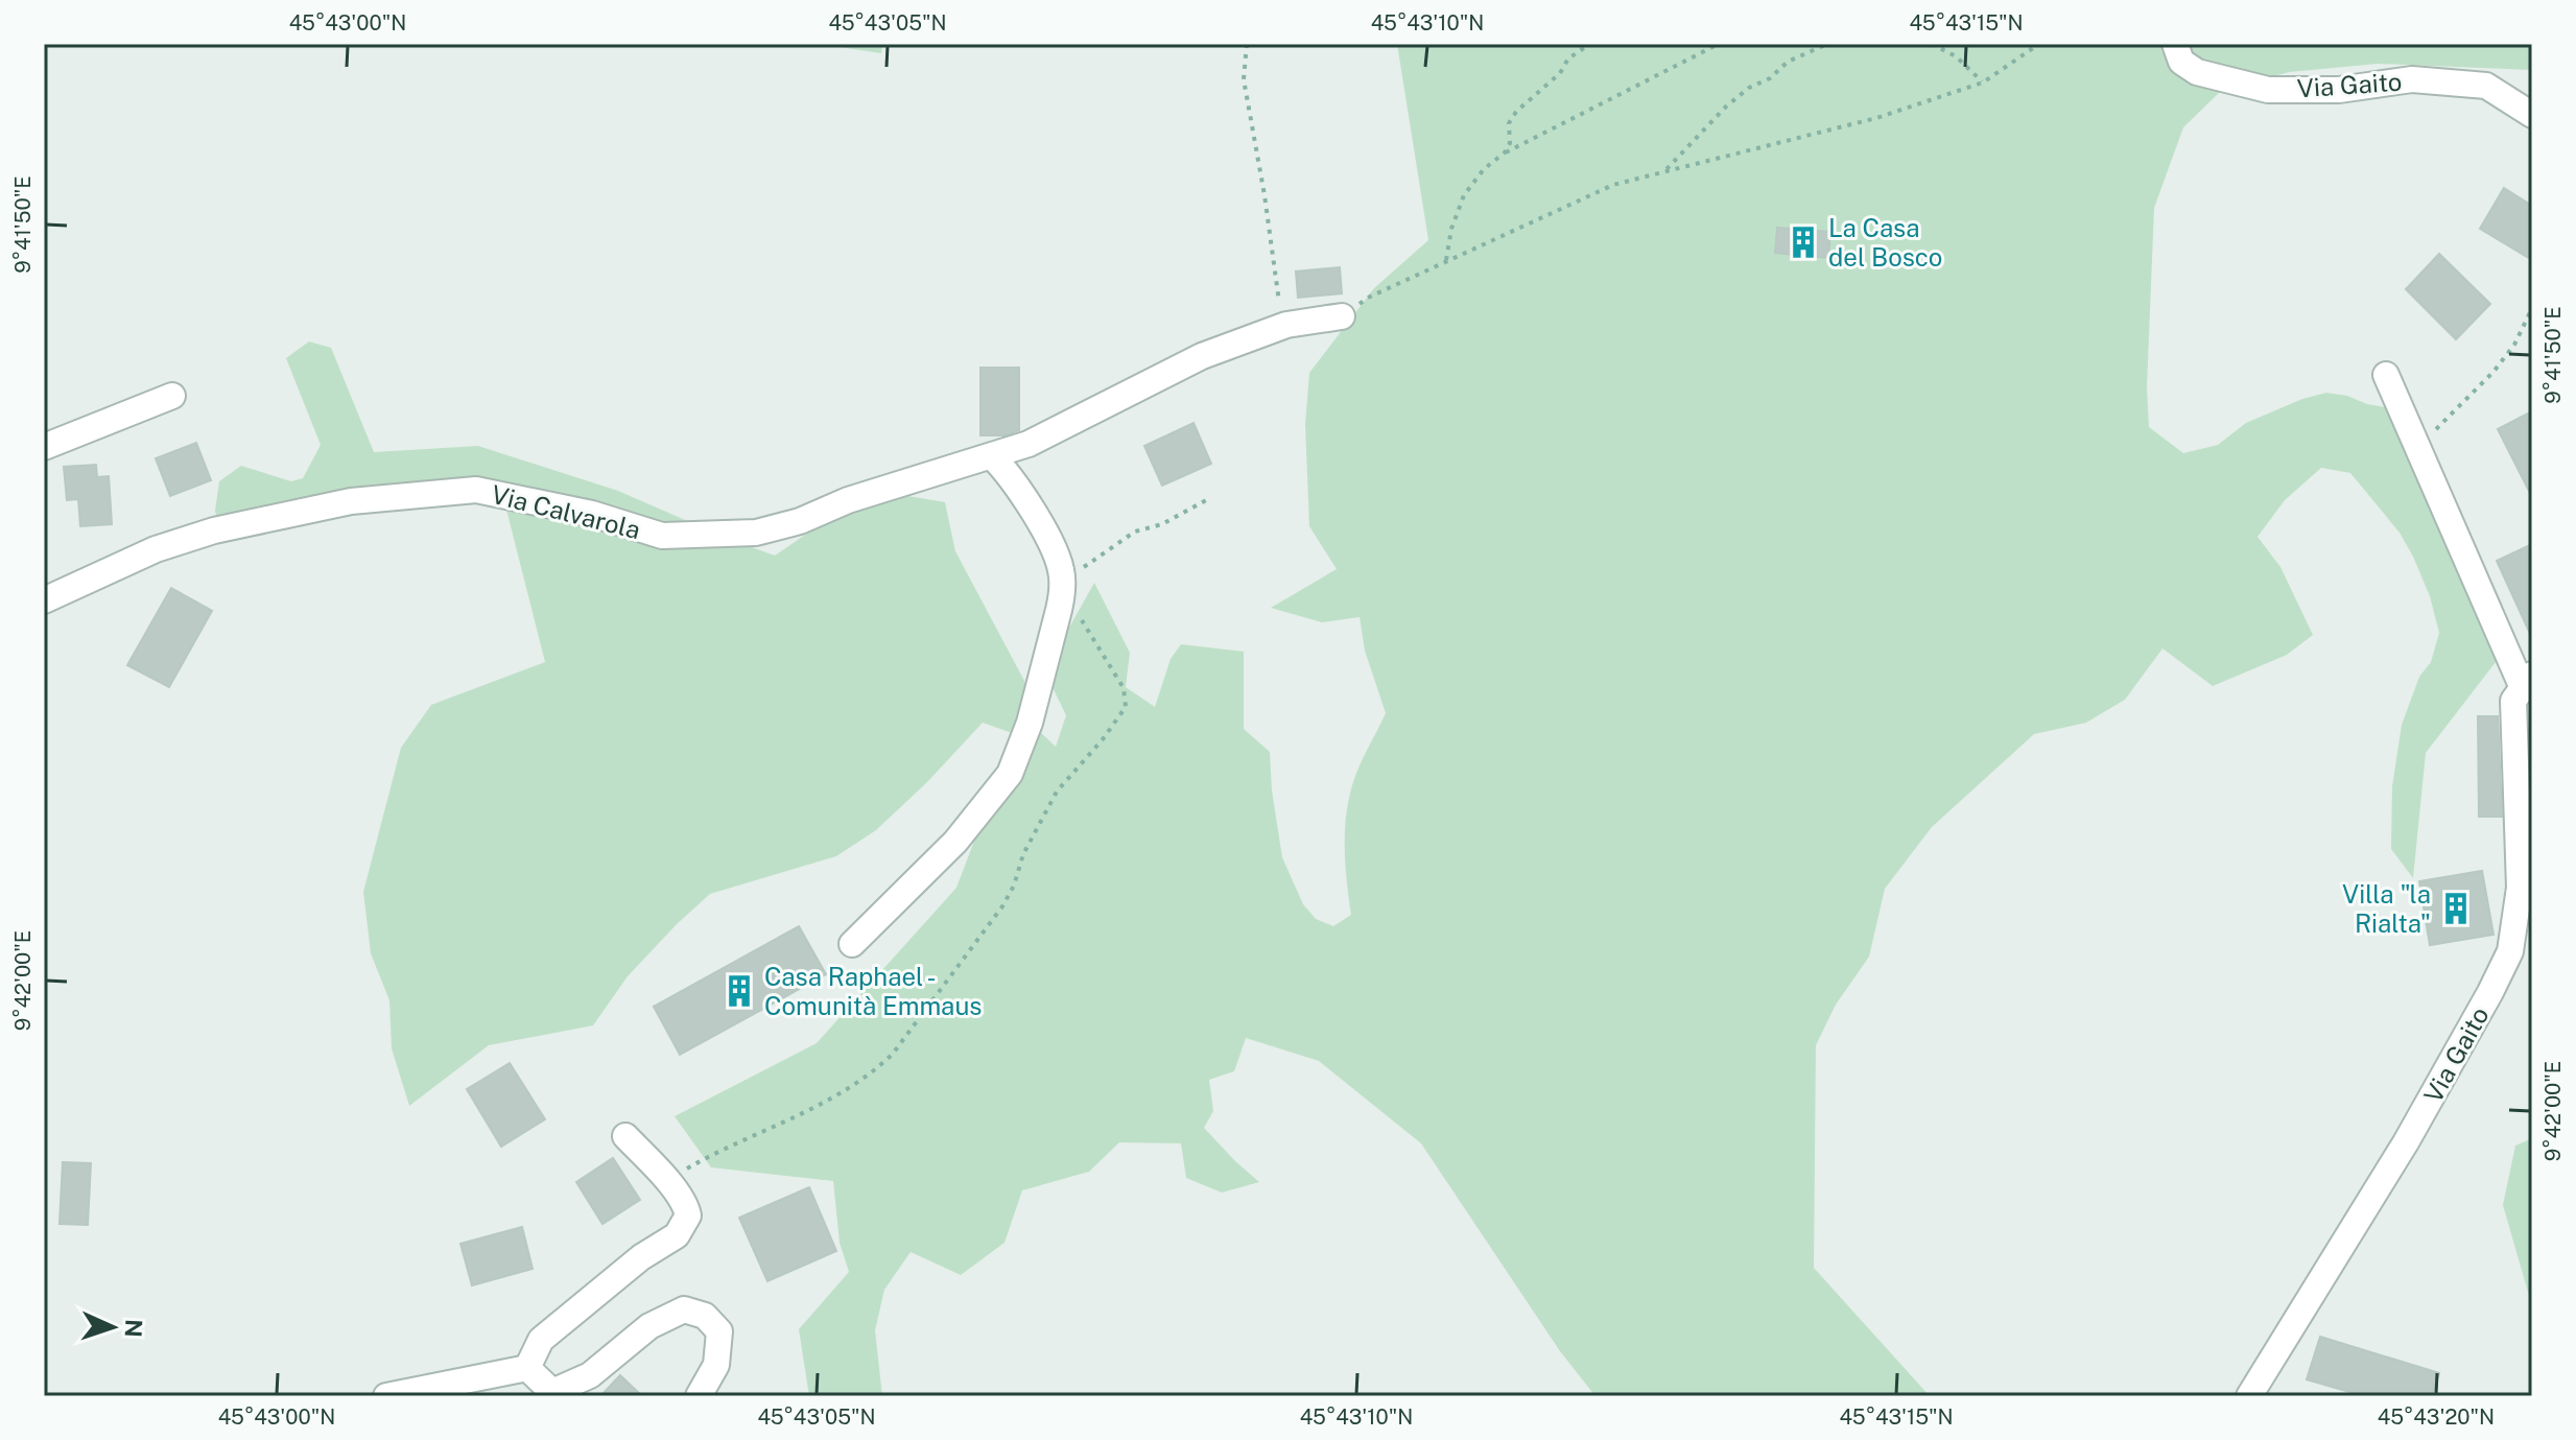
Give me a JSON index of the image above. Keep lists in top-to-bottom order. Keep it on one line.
{"streets":{"street":["Via Gaito","Via Calvarola"]},"places":{"building":["La Casa del Bosco","Villa \"la Rialta\"","Casa Raphael - Comunità Emmaus"]},"north":"right","coordinates":["45°43'00\"N","45°43'05\"N","45°43'10\"N","45°43'15\"N","9°41'50\"E","9°42'00\"E","45°43'20\"N"]}
